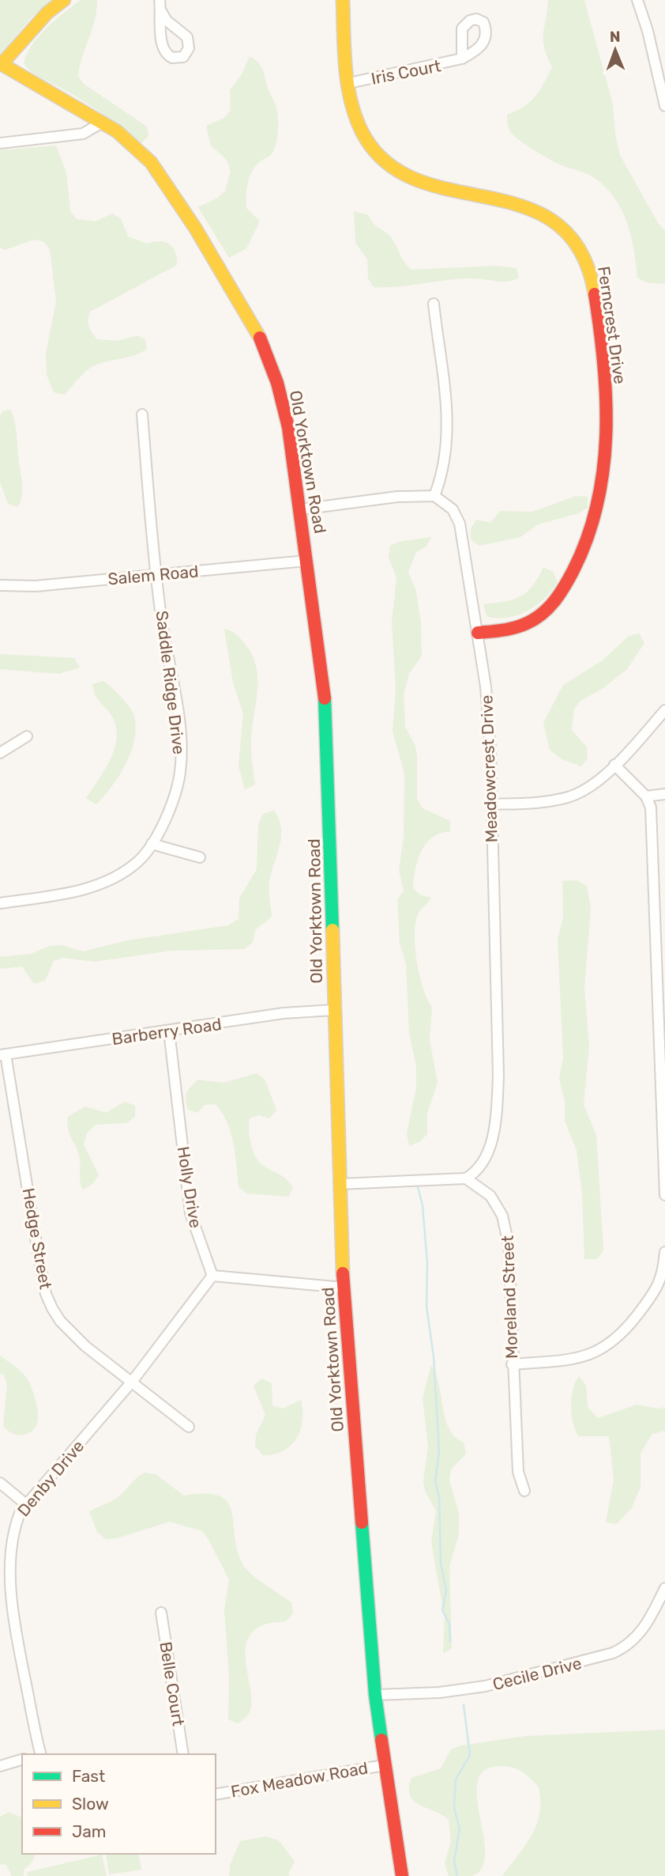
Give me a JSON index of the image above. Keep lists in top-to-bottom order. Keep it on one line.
{"streets":{"main road":["Ferncrest Drive","Old Yorktown Road"],"street":["Iris Court","Salem Road","Saddle Ridge Drive","Meadowcrest Drive","Barberry Road","Holly Drive","Hedge Street","Moreland Street","Denby Drive","Cecile Drive","Belle Court","Fox Meadow Road"]},"crossings":[["Iris Court","Ferncrest Drive"],["Ferncrest Drive","Meadowcrest Drive"],["Old Yorktown Road","Salem Road"],["Old Yorktown Road","Barberry Road"],["Old Yorktown Road","Cecile Drive"],["Old Yorktown Road","Fox Meadow Road"],["Salem Road","Saddle Ridge Drive"],["Meadowcrest Drive","Moreland Street"],["Barberry Road","Holly Drive"],["Barberry Road","Hedge Street"],["Holly Drive","Denby Drive"],["Hedge Street","Denby Drive"]],"legend":["Fast","Slow","Jam"],"north":"top"}
